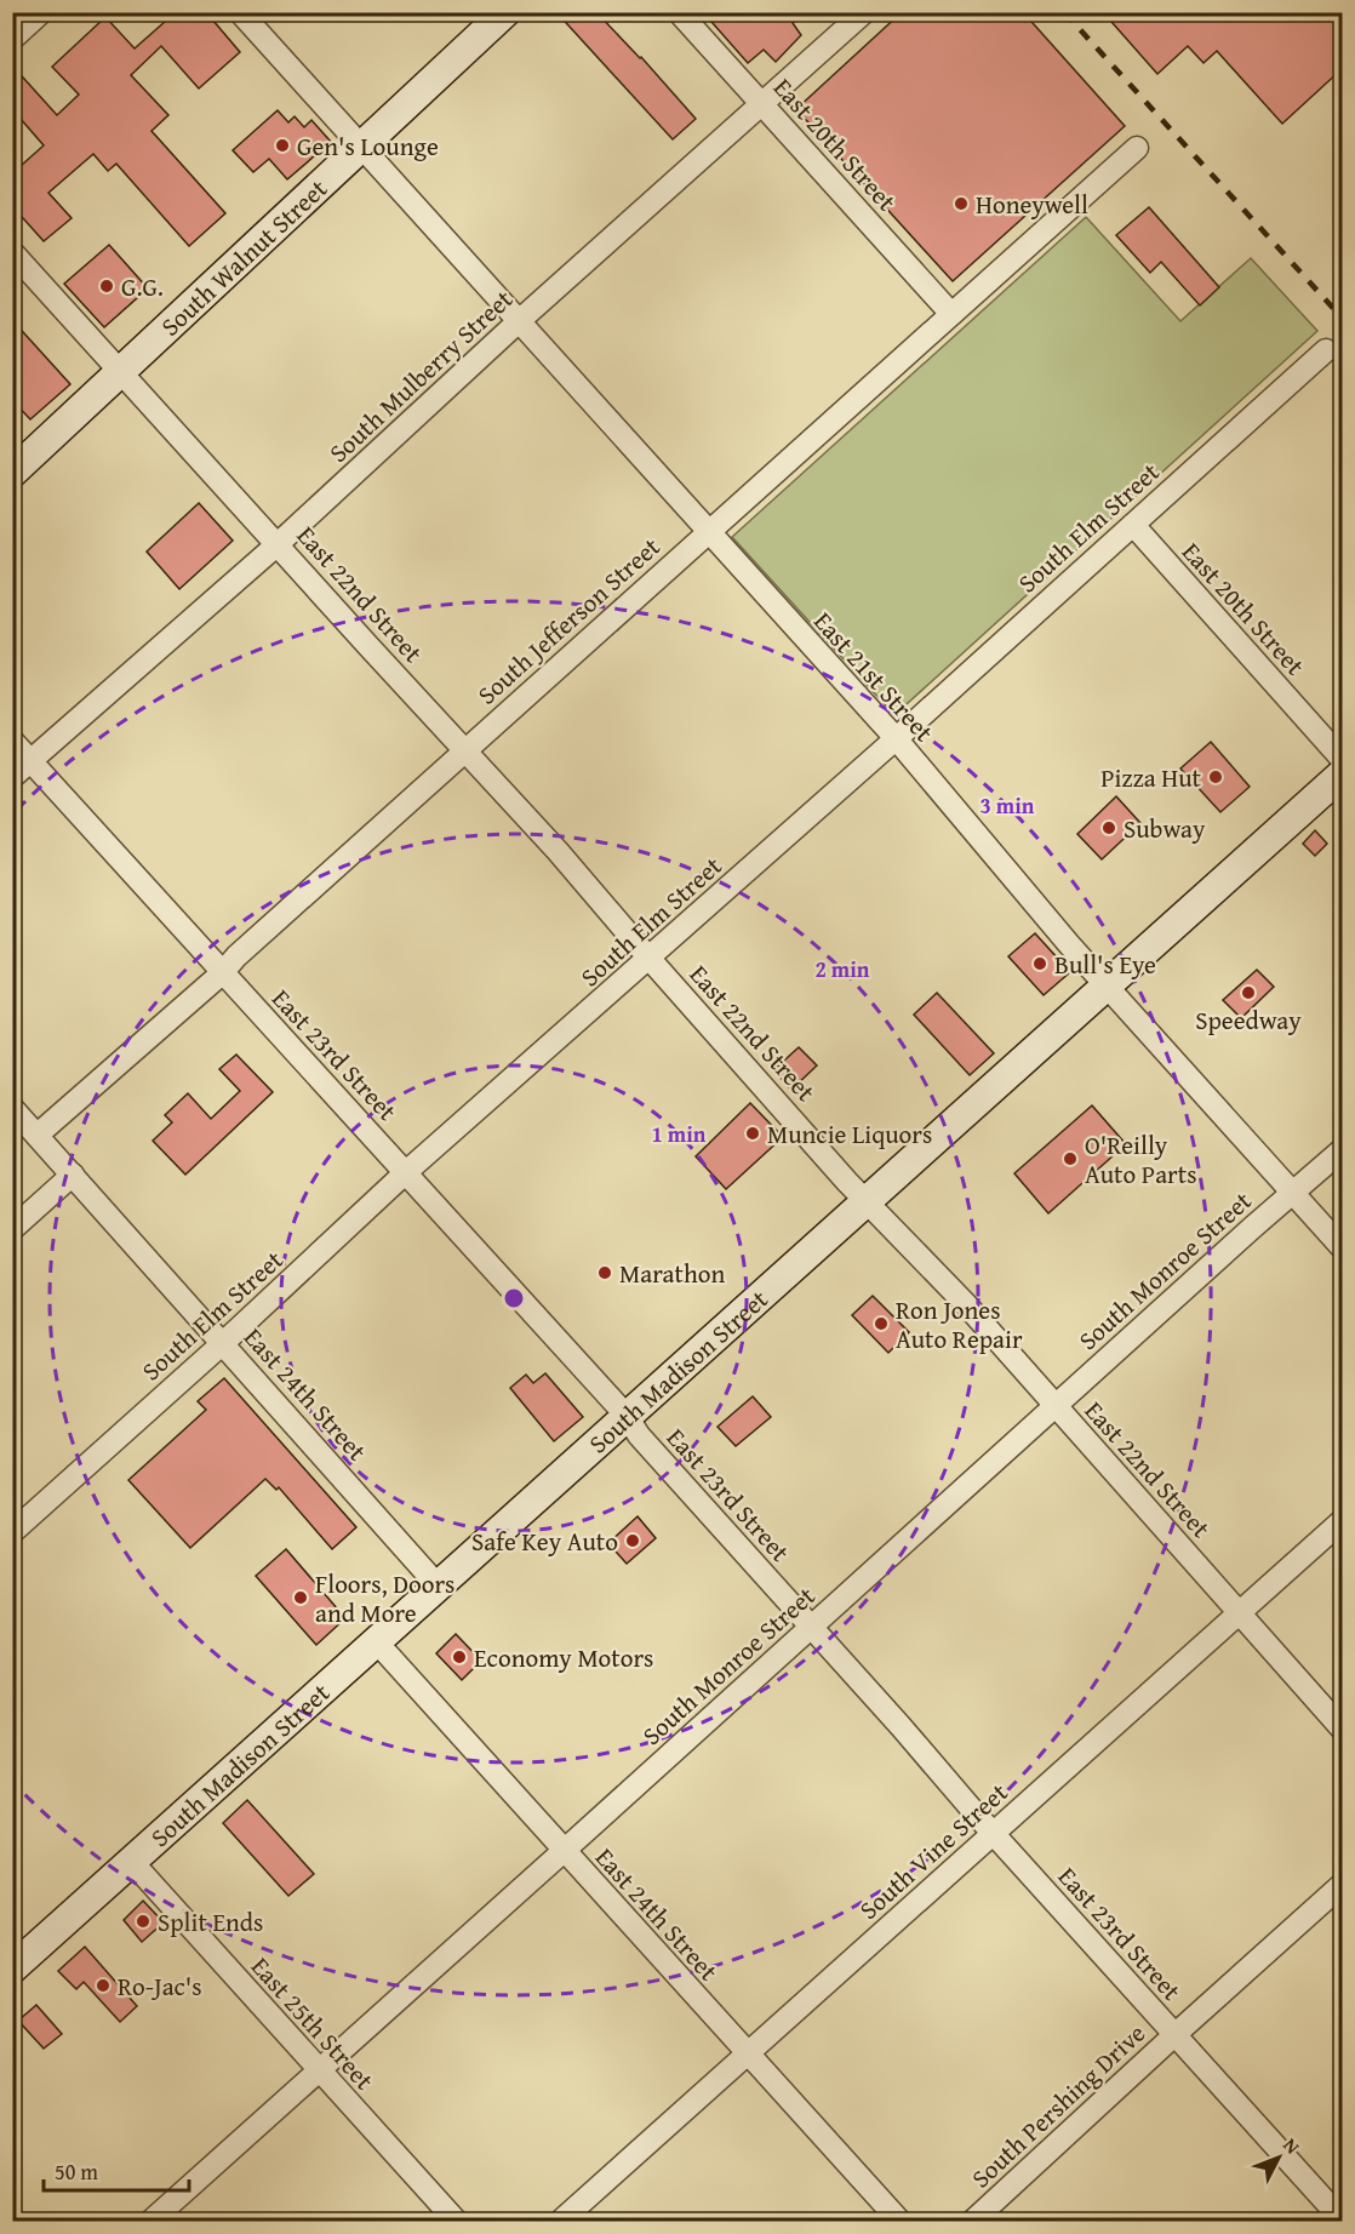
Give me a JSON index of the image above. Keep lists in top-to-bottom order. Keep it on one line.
{"streets":{"main road":["South Walnut Street","South Madison Street"],"street":["East 20th Street","South Mulberry Street","South Elm Street","East 22nd Street","South Jefferson Street","East 21st Street","East 23rd Street","South Monroe Street","East 24th Street","South Vine Street","East 25th Street","South Pershing Drive"]},"crossings":[["East 20th Street","South Mulberry Street"],["East 20th Street","South Elm Street"],["East 20th Street","South Jefferson Street"],["South Walnut Street","East 22nd Street"],["South Walnut Street","East 21st Street"],["South Mulberry Street","East 22nd Street"],["South Mulberry Street","East 21st Street"],["South Mulberry Street","East 23rd Street"],["South Elm Street","East 22nd Street"],["South Elm Street","East 21st Street"],["South Elm Street","East 23rd Street"],["South Elm Street","East 24th Street"],["East 22nd Street","South Jefferson Street"],["East 22nd Street","South Monroe Street"],["East 22nd Street","South Madison Street"],["East 22nd Street","South Vine Street"],["South Jefferson Street","East 21st Street"],["South Jefferson Street","East 23rd Street"],["South Jefferson Street","East 24th Street"],["East 21st Street","South Monroe Street"],["East 21st Street","South Madison Street"],["East 23rd Street","South Monroe Street"],["East 23rd Street","South Madison Street"],["East 23rd Street","South Vine Street"],["East 23rd Street","South Pershing Drive"],["South Monroe Street","East 24th Street"],["South Monroe Street","East 25th Street"],["South Madison Street","East 24th Street"],["South Madison Street","East 25th Street"],["East 24th Street","South Vine Street"]],"places":["Gen's Lounge","Honeywell","G.G.","Pizza Hut","Subway","Bull's Eye","Speedway","Muncie Liquors","O'Reilly Auto Parts","Marathon","Ron Jones Auto Repair","Safe Key Auto","Floors, Doors and More","Economy Motors","Split Ends","Ro-Jac's"],"scale_bar":"50 m","north":"top right","rings":["3 min","2 min","1 min"]}
